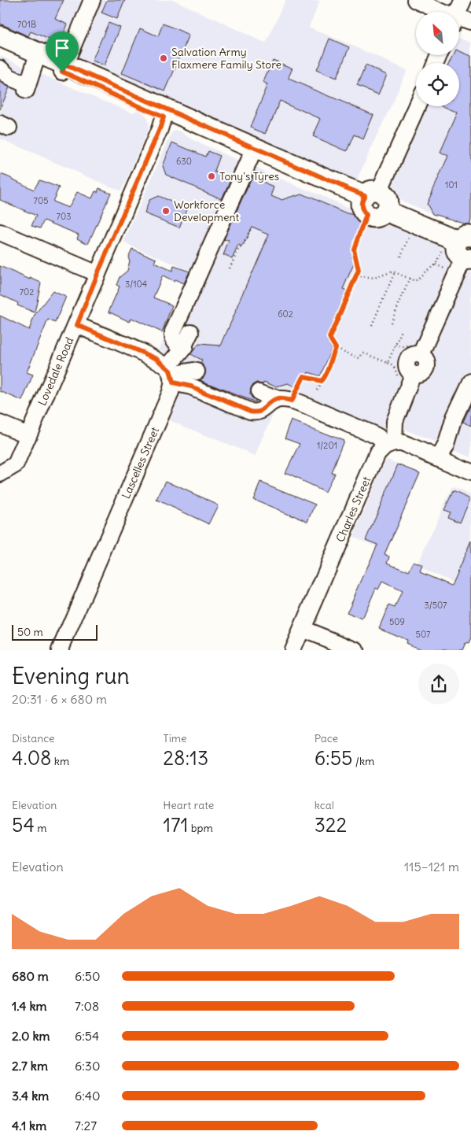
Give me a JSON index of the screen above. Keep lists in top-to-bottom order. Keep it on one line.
{"streets":{"street":["Lovedale Road","Lascelles Street","Charles Street"]},"places":["Salvation Army Flaxmere Family Store","Tony's Tyres","Workforce Development"],"house_numbers":["701B","630","101","705","703","3/104","702","602","1/201","3/507","509","507"],"scale_bar":"50 m","north":"top left","page":{"scale":"50 m","heading":["Evening run","20:31 · 6 × 680 m"],"stats":[["Distance","4.08 km"],["Time","28:13"],["Pace","6:55 /km"],["Elevation","54 m"],["Heart rate","171 bpm"],["kcal","322"]],"chart":["Elevation","115–121 m"],"list":[{"name":"680 m","note":"6:50"},{"name":"1.4 km","note":"7:08"},{"name":"2.0 km","note":"6:54"},{"name":"2.7 km","note":"6:30"},{"name":"3.4 km","note":"6:40"},{"name":"4.1 km","note":"7:27"}]}}
